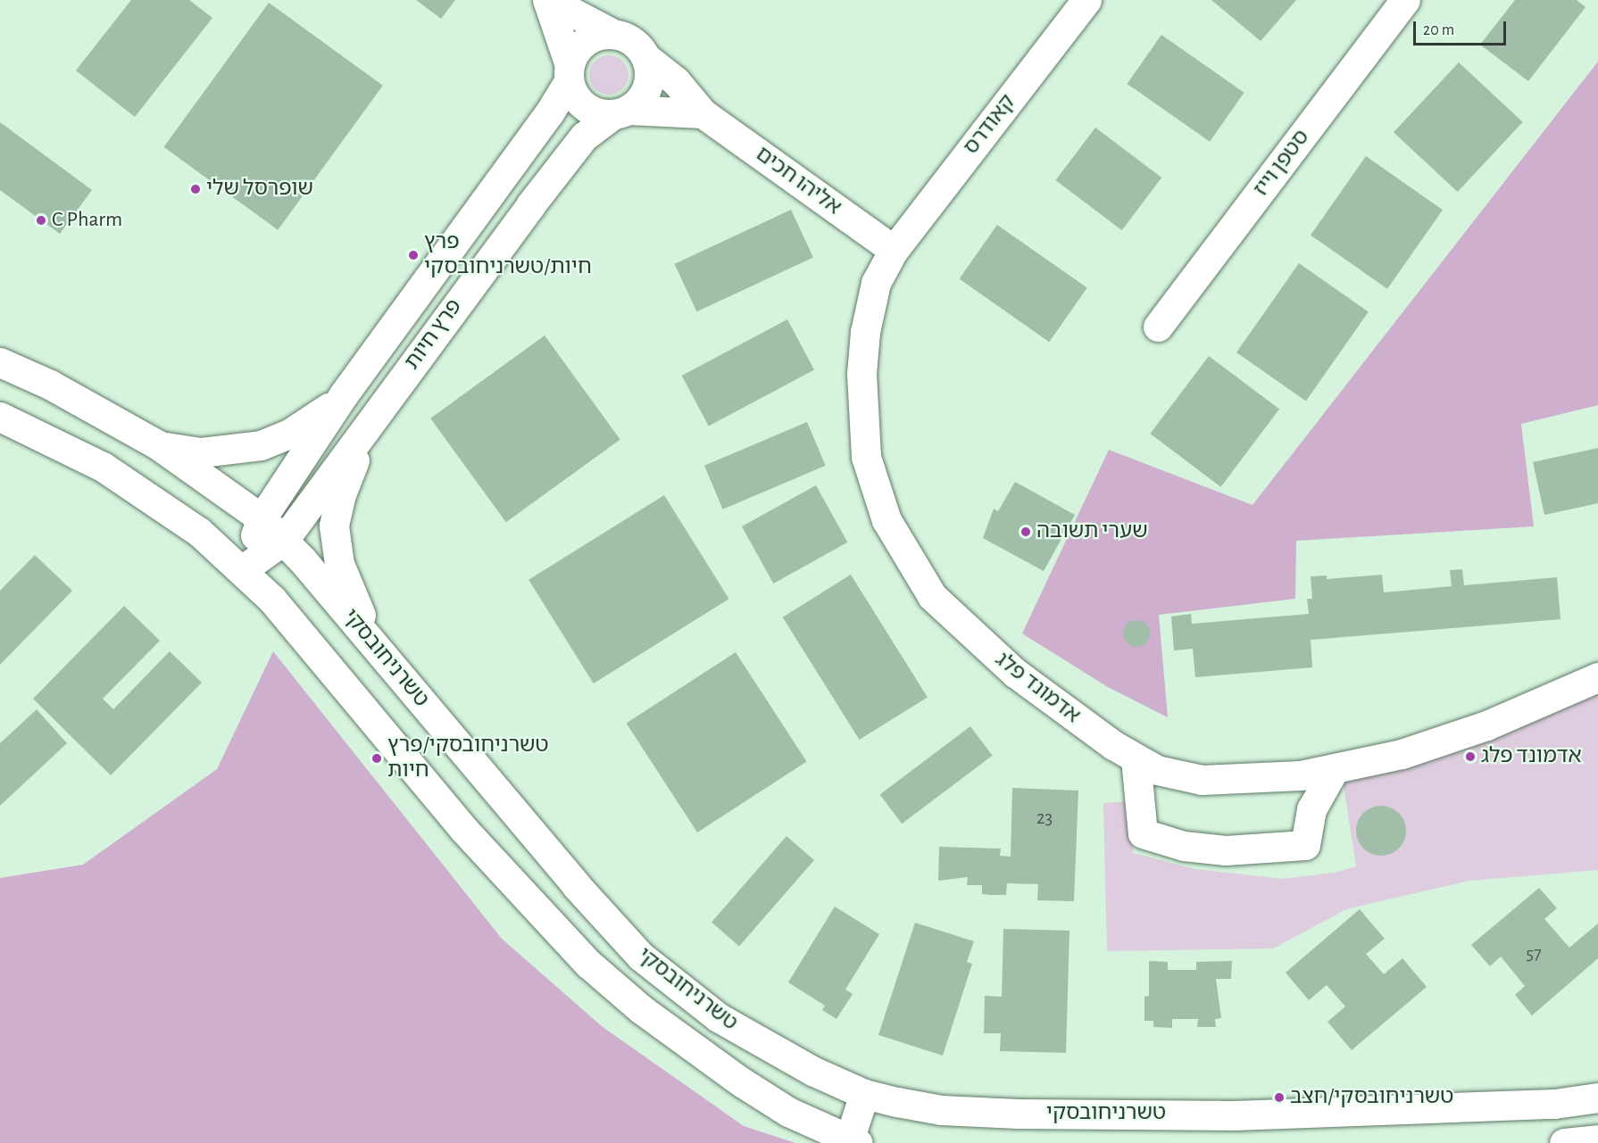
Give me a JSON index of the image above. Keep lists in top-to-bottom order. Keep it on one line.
{"streets":{"street":["קאודרס","סטפן וייז","אליהו חכים","פרץ חיות","טשרניחובסקי","אדמונד פלג"]},"crossings":[["קאודרס","אליהו חכים"],["קאודרס","אדמונד פלג"],["אליהו חכים","פרץ חיות"],["אליהו חכים","אדמונד פלג"],["פרץ חיות","טשרניחובסקי"]],"places":["שופרסל שלי","C Pharm","פרץ חיות/טשרניחובסקי","שערי תשובה","אדמונד פלג","טשרניחובסקי/פרץ חיות","טשרניחובסקי/חצב"],"house_numbers":["23","57"],"scale_bar":"20 m"}
